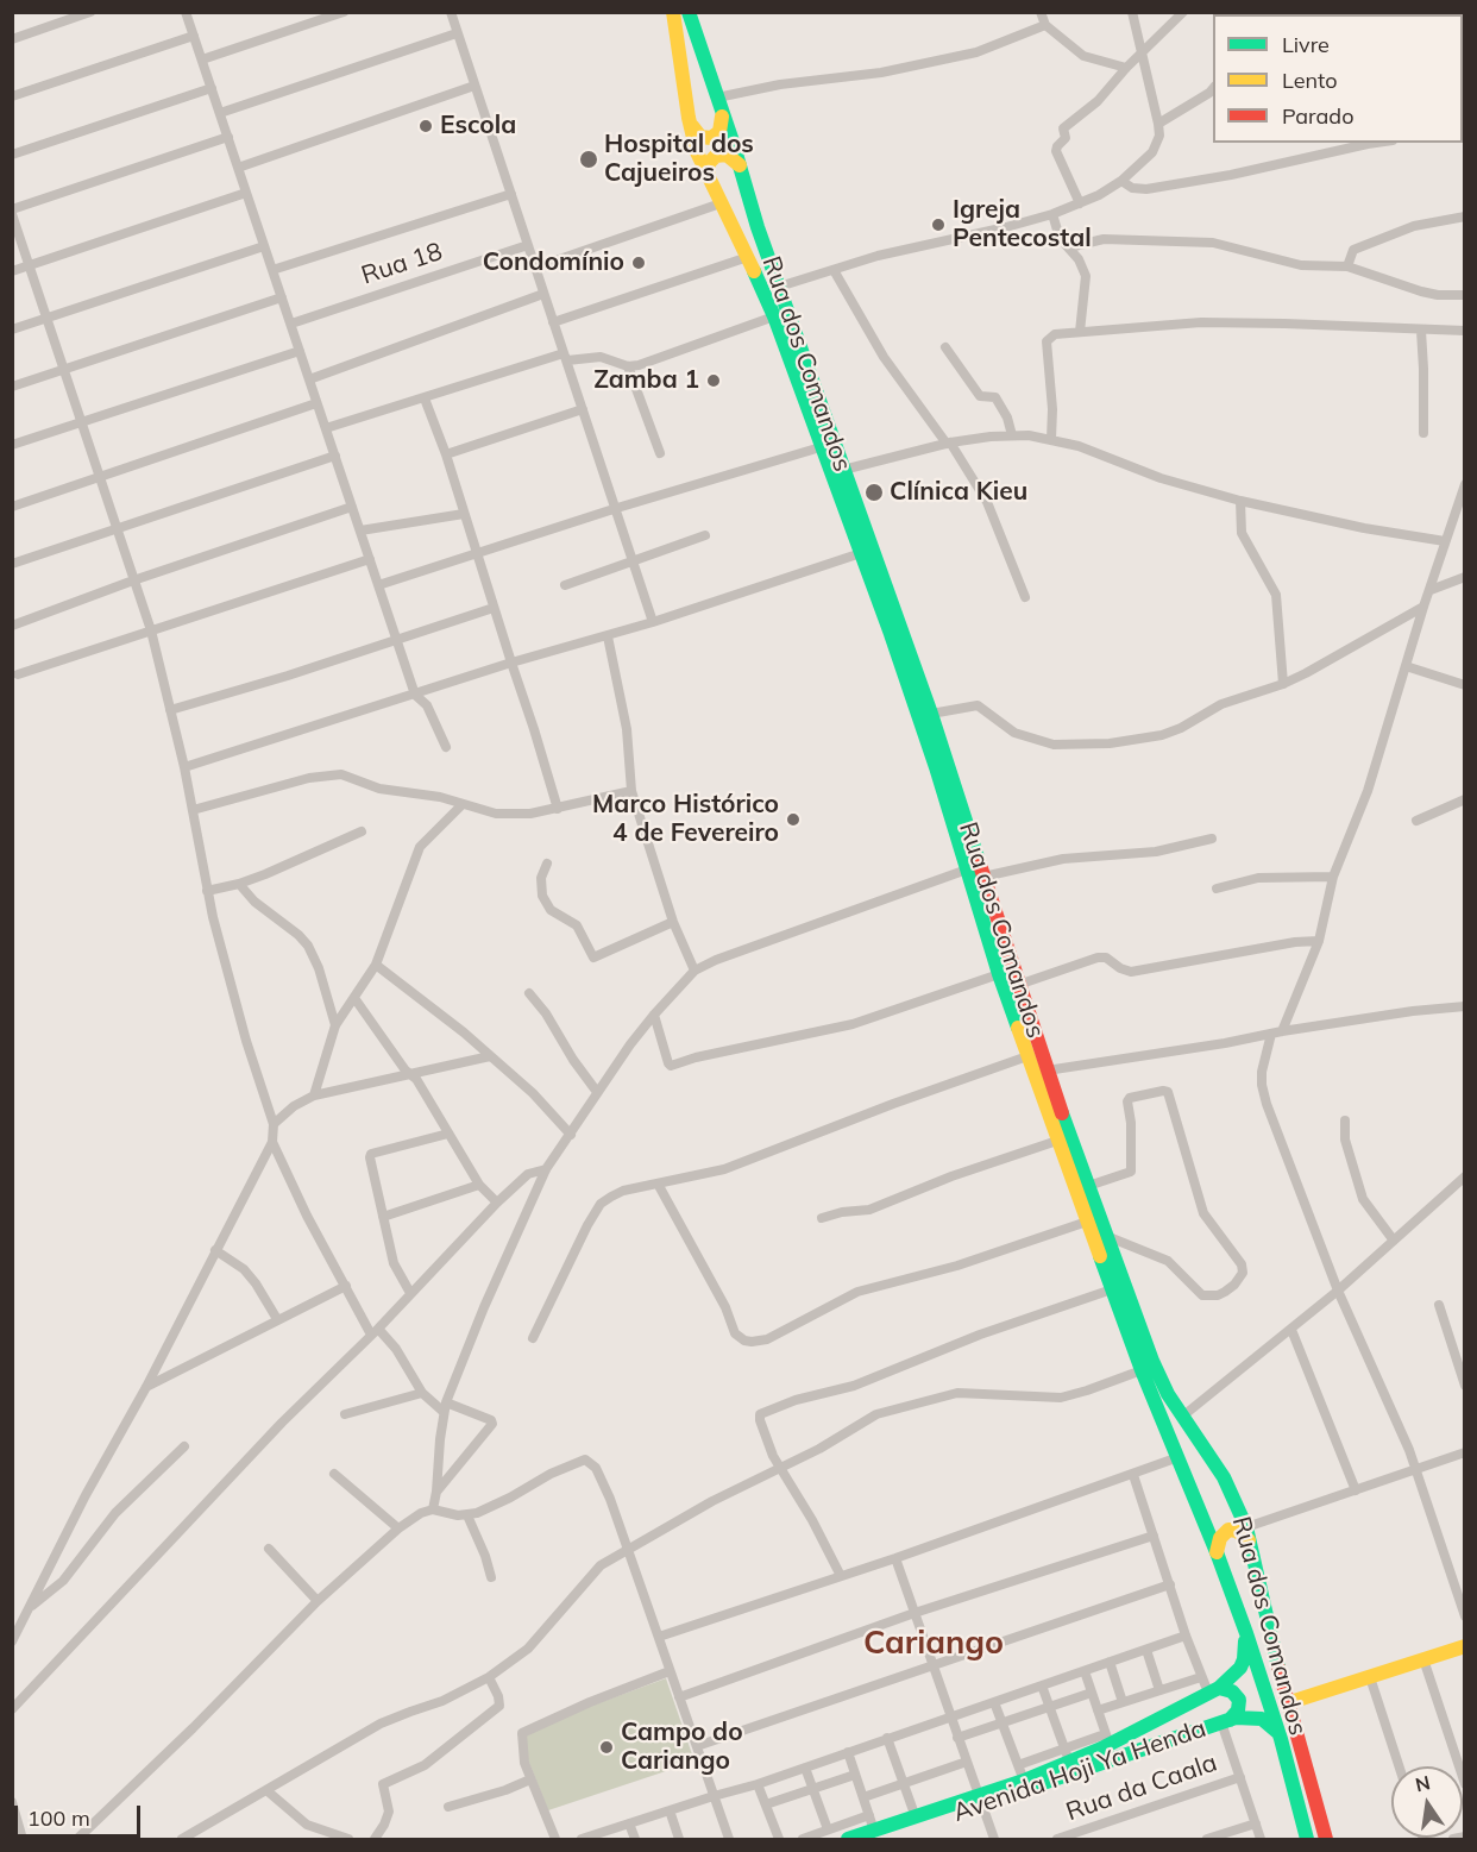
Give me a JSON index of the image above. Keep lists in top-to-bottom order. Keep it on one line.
{"streets":{"main road":["Rua dos Comandos","Avenida Hoji Ya Henda"],"street":["Rua 18","Rua da Caala"]},"crossings":[["Rua dos Comandos","Avenida Hoji Ya Henda"]],"districts":["Cariango"],"places":["Escola","Hospital dos Cajueiros","Igreja Pentecostal","Condomínio","Zamba 1","Clínica Kieu","Marco Histórico 4 de Fevereiro","Campo do Cariango"],"legend":["Livre","Lento","Parado"],"scale_bar":"100 m","north":"top"}
